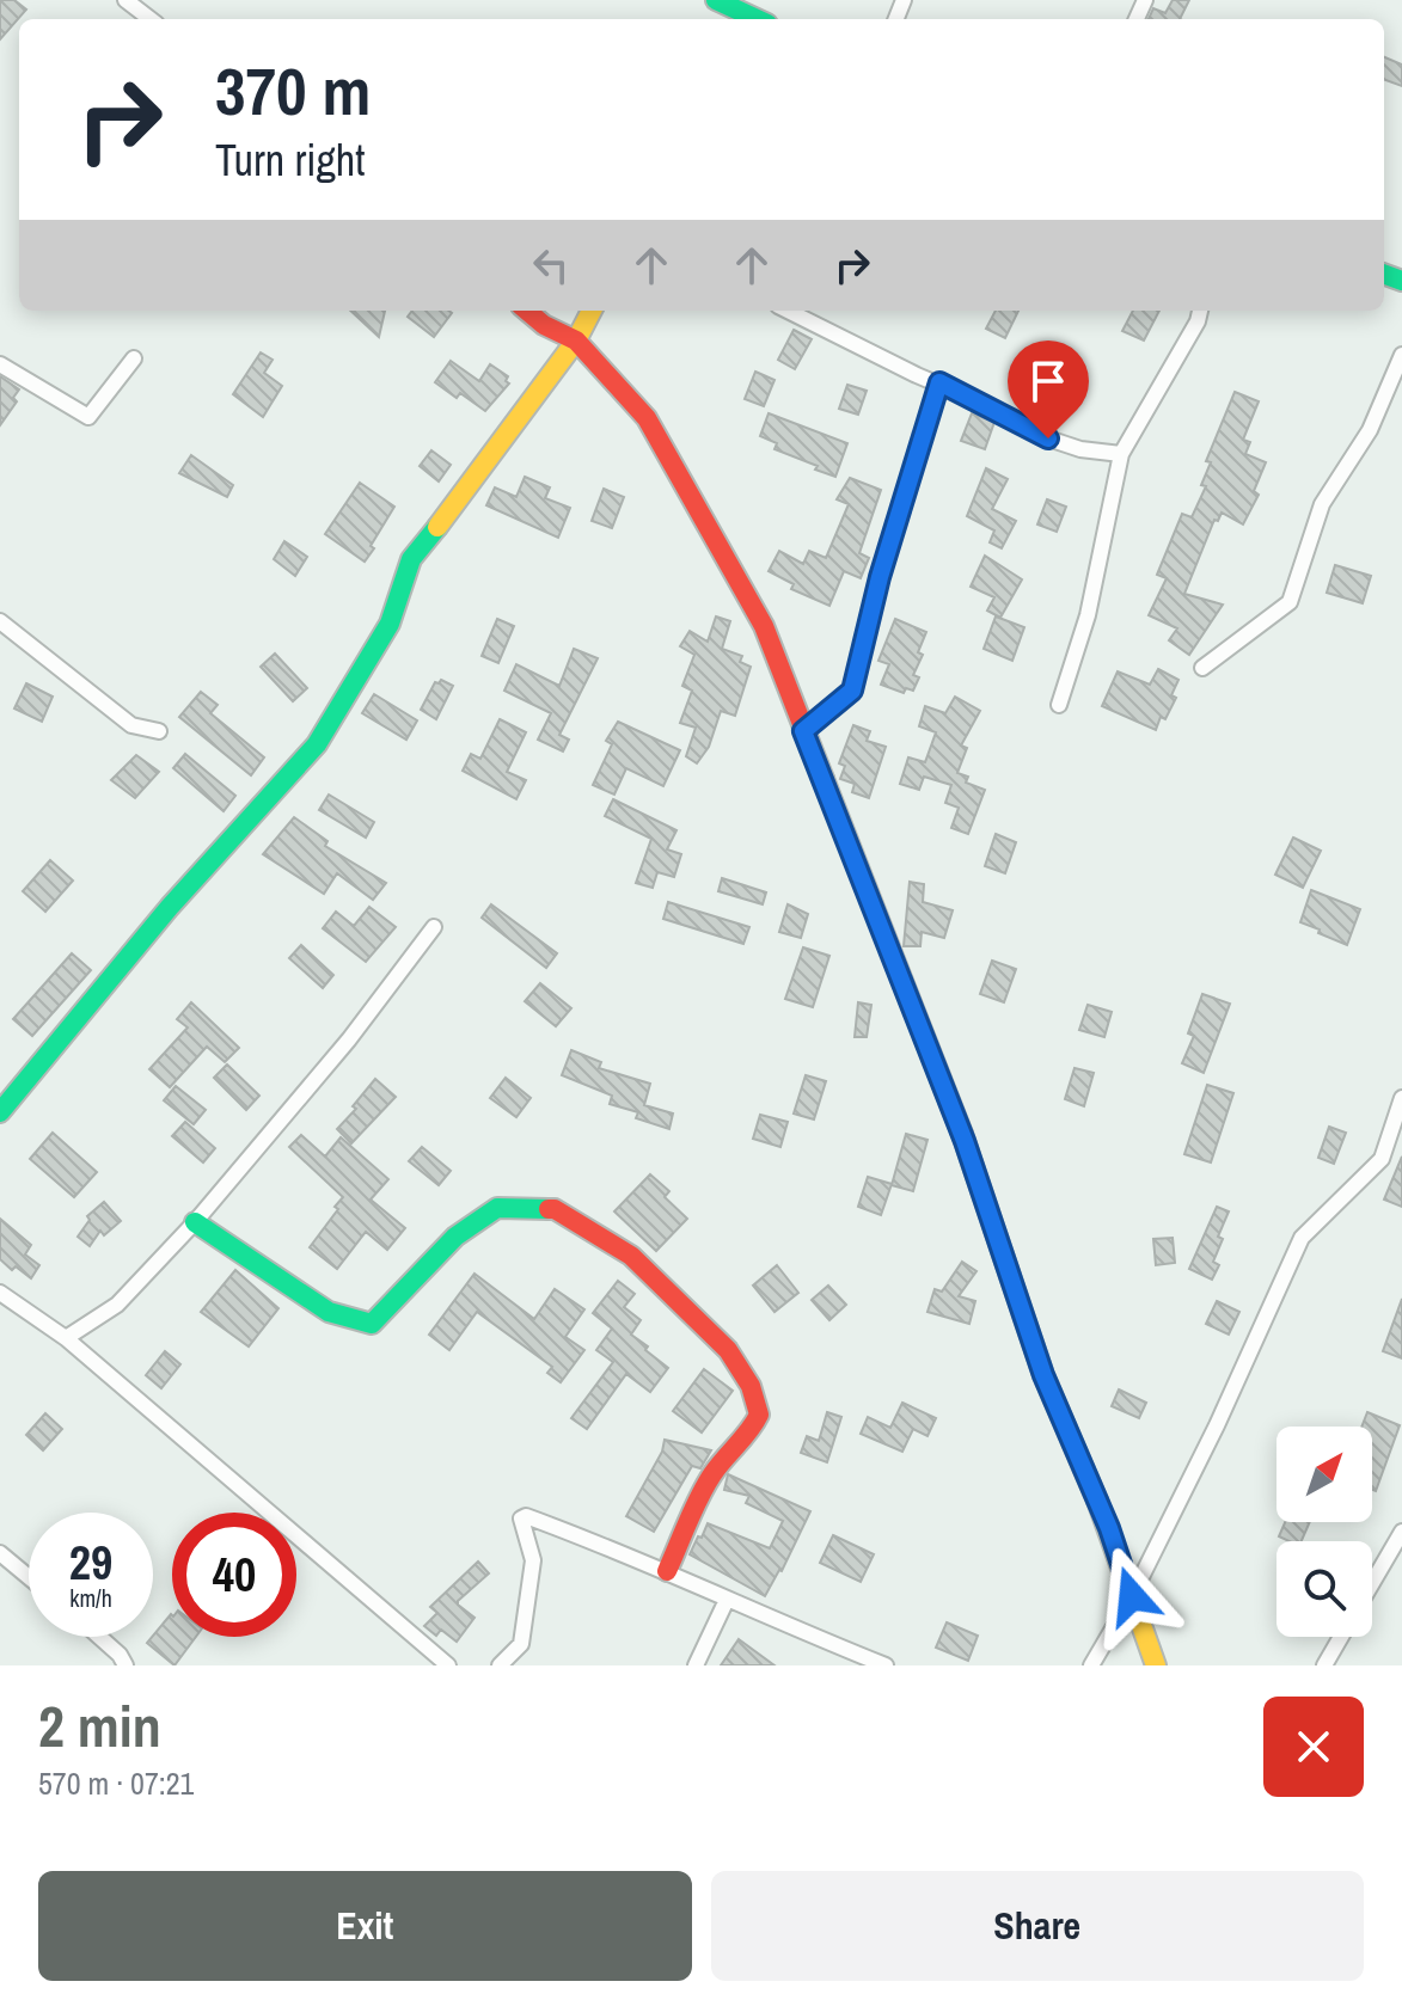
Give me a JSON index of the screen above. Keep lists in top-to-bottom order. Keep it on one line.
{"north":"top right","page":{"turn":["370 m","Turn right"],"speed":"29 km/h","limit":"40","heading":["2 min","570 m · 07:21"],"buttons":["Exit","Share"]}}
